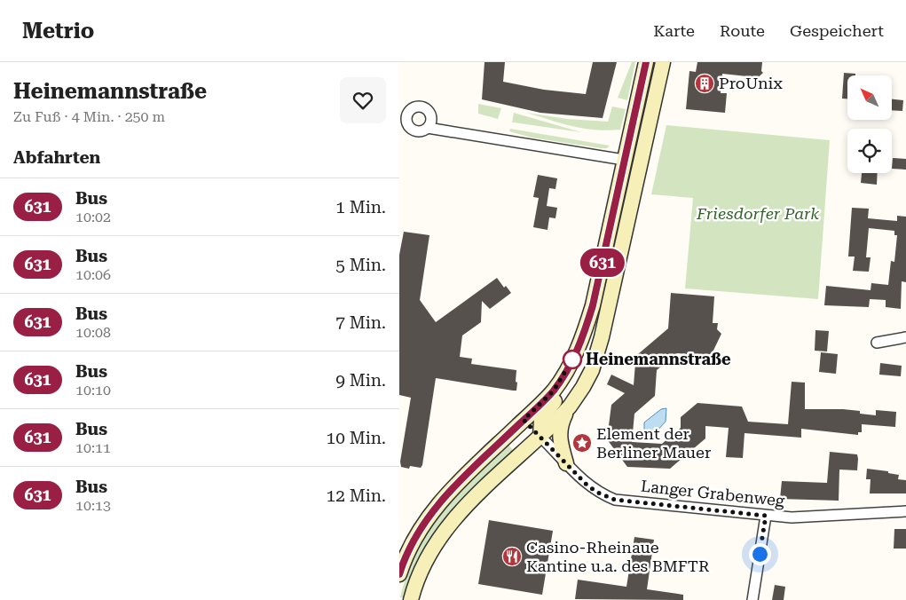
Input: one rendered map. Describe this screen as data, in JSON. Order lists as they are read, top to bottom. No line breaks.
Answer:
{"streets":{"street":["Langer Grabenweg"]},"parks":["Friesdorfer Park"],"places":{"building":["ProUnix"],"other":["Heinemannstraße"],"place":["Element der Berliner Mauer"],"restaurant":["Casino-Rheinaue Kantine u.a. des BMFTR"]},"lines":["bus line 631"],"north":"top left","page":{"header":"Metrio","nav":["Karte","Route","Gespeichert"],"heading":[["Heinemannstraße","Zu Fuß · 4 Min. · 250 m"],"Abfahrten"],"on_map":"631","list":[{"mark":"631","name":"Bus","note":"10:02","value":"1 Min."},{"mark":"631","name":"Bus","note":"10:06","value":"5 Min."},{"mark":"631","name":"Bus","note":"10:08","value":"7 Min."},{"mark":"631","name":"Bus","note":"10:10","value":"9 Min."},{"mark":"631","name":"Bus","note":"10:11","value":"10 Min."},{"mark":"631","name":"Bus","note":"10:13","value":"12 Min."}]}}
